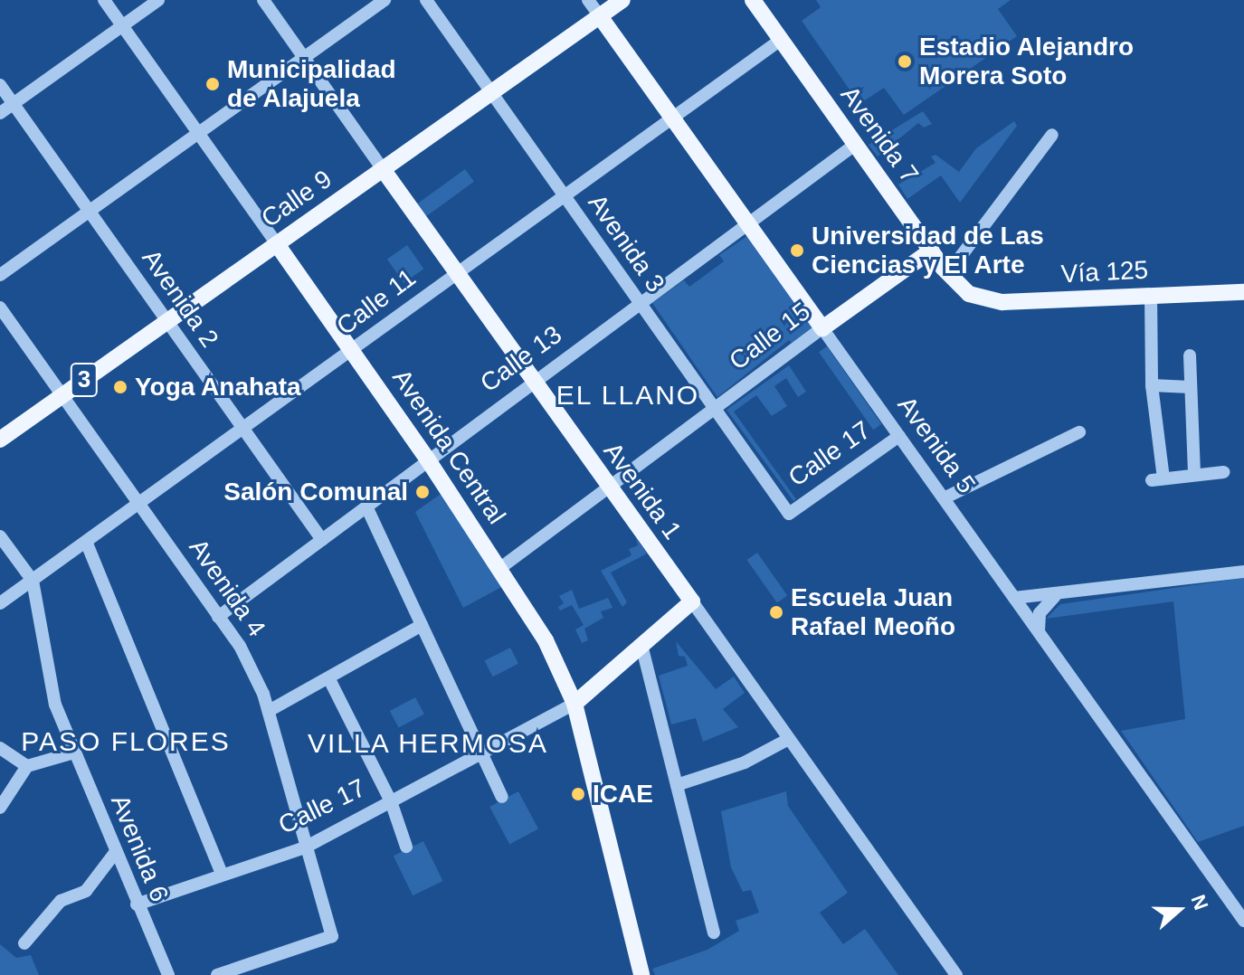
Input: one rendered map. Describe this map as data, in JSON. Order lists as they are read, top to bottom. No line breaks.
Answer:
{"streets":{"main road":["Avenida 7","Calle 9","Vía 125","Calle 15","3","Avenida 5","Avenida Central","Calle 17","Avenida 1"],"street":["Avenida 3","Avenida 2","Calle 11","Calle 13","Avenida 4","Avenida 6"]},"crossings":[["Avenida 7","Vía 125"],["Avenida 7","Calle 11"],["Avenida 7","Calle 15"],["Avenida 7","Calle 13"],["Calle 9","Avenida 3"],["Calle 9","Avenida 2"],["Calle 9","Avenida 5"],["Calle 9","Avenida Central"],["Calle 9","Avenida 1"],["Calle 9","Avenida 4"],["Avenida 3","Calle 11"],["Avenida 3","Calle 15"],["Avenida 3","Calle 13"],["Avenida 3","Calle 17"],["Avenida 2","Calle 11"],["Avenida 2","Calle 13"],["Calle 11","Avenida 5"],["Calle 11","Avenida Central"],["Calle 11","Avenida 1"],["Calle 11","Avenida 4"],["Calle 11","Avenida 6"],["Calle 15","Avenida 5"],["Calle 15","Avenida Central"],["Calle 15","Avenida 1"],["Calle 13","Avenida 5"],["Calle 13","Avenida Central"],["Calle 13","Avenida 1"],["Calle 13","Avenida 4"],["Avenida 5","Calle 17"],["Avenida Central","Calle 17"],["Calle 17","Avenida 1"],["Calle 17","Avenida 4"],["Calle 17","Avenida 6"]],"districts":["EL LLANO","PASO FLORES","VILLA HERMOSA"],"places":["Estadio Alejandro Morera Soto","Municipalidad de Alajuela","Universidad de Las Ciencias y El Arte","Yoga Anahata","Salón Comunal","Escuela Juan Rafael Meoño","ICAE"],"north":"right"}
